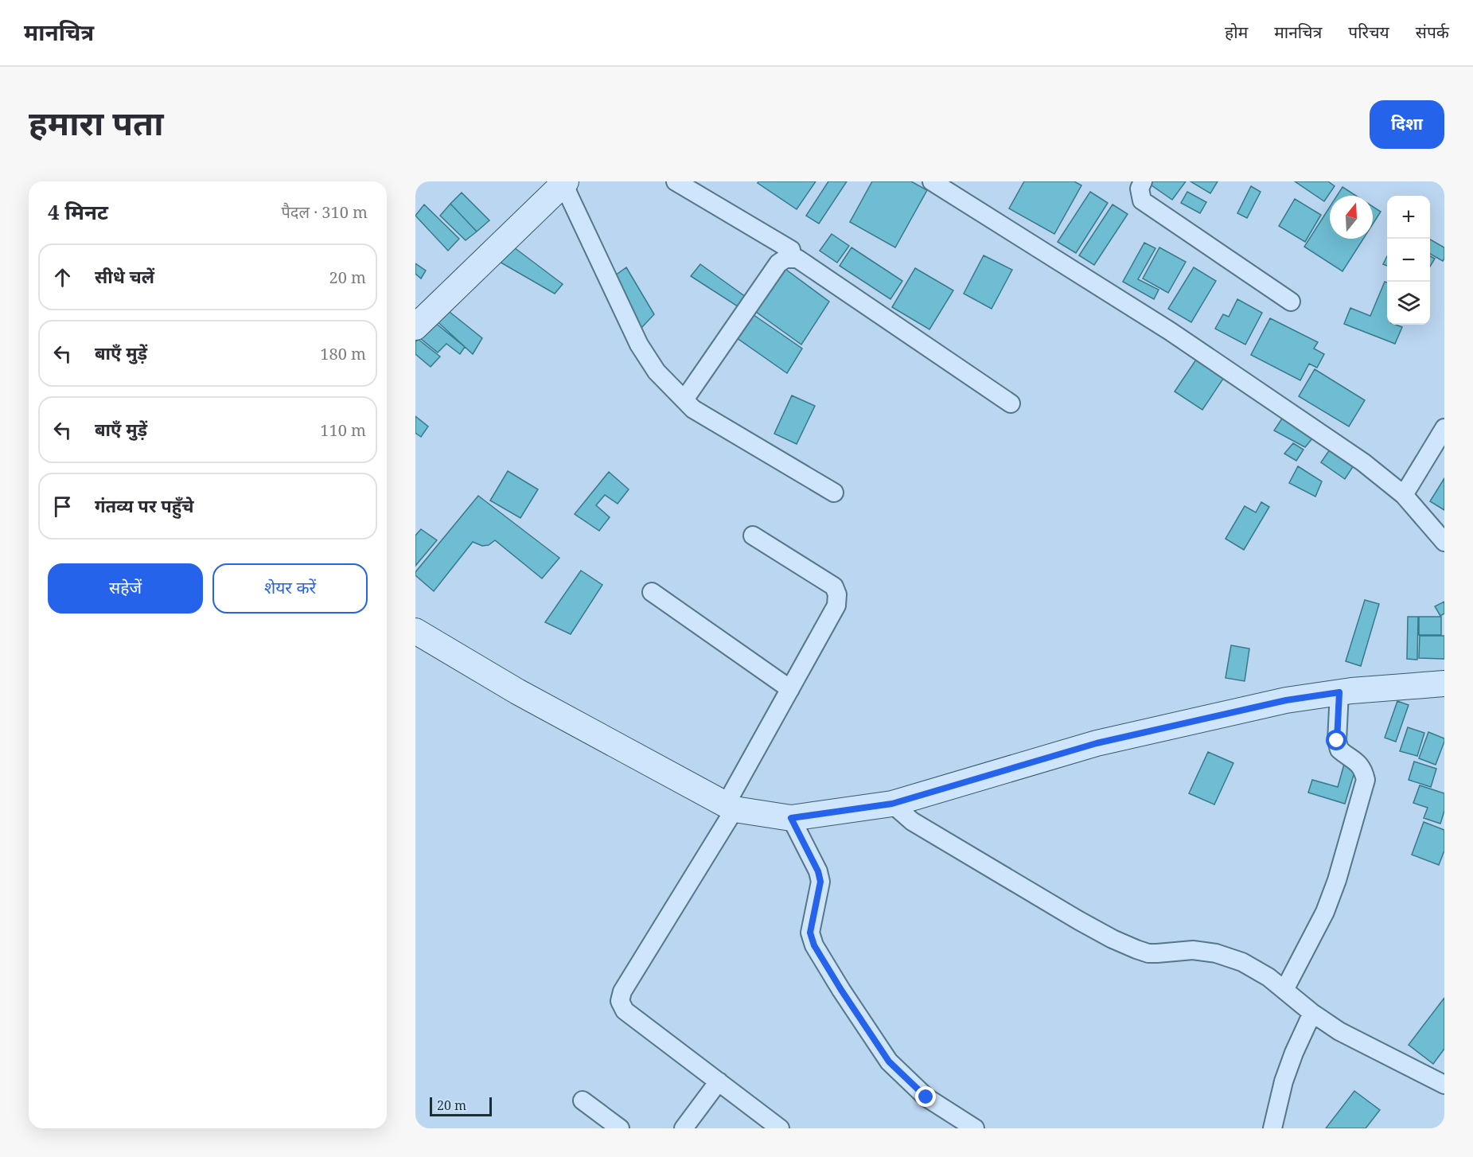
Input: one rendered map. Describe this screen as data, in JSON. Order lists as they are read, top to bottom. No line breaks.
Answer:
{"scale_bar":"20 m","north":"top","page":{"header":"मानचित्र","nav":["होम","मानचित्र","परिचय","संपर्क"],"title":"हमारा पता","buttons":["दिशा",["सहेजें","शेयर करें"]],"heading":["4 मिनट","पैदल · 310 m"],"map_buttons":["+","−"],"list":[["सीधे चलें","20 m"],["बाएँ मुड़ें","180 m"],["बाएँ मुड़ें","110 m"],"गंतव्य पर पहुँचे"],"scale":"20 m"}}
